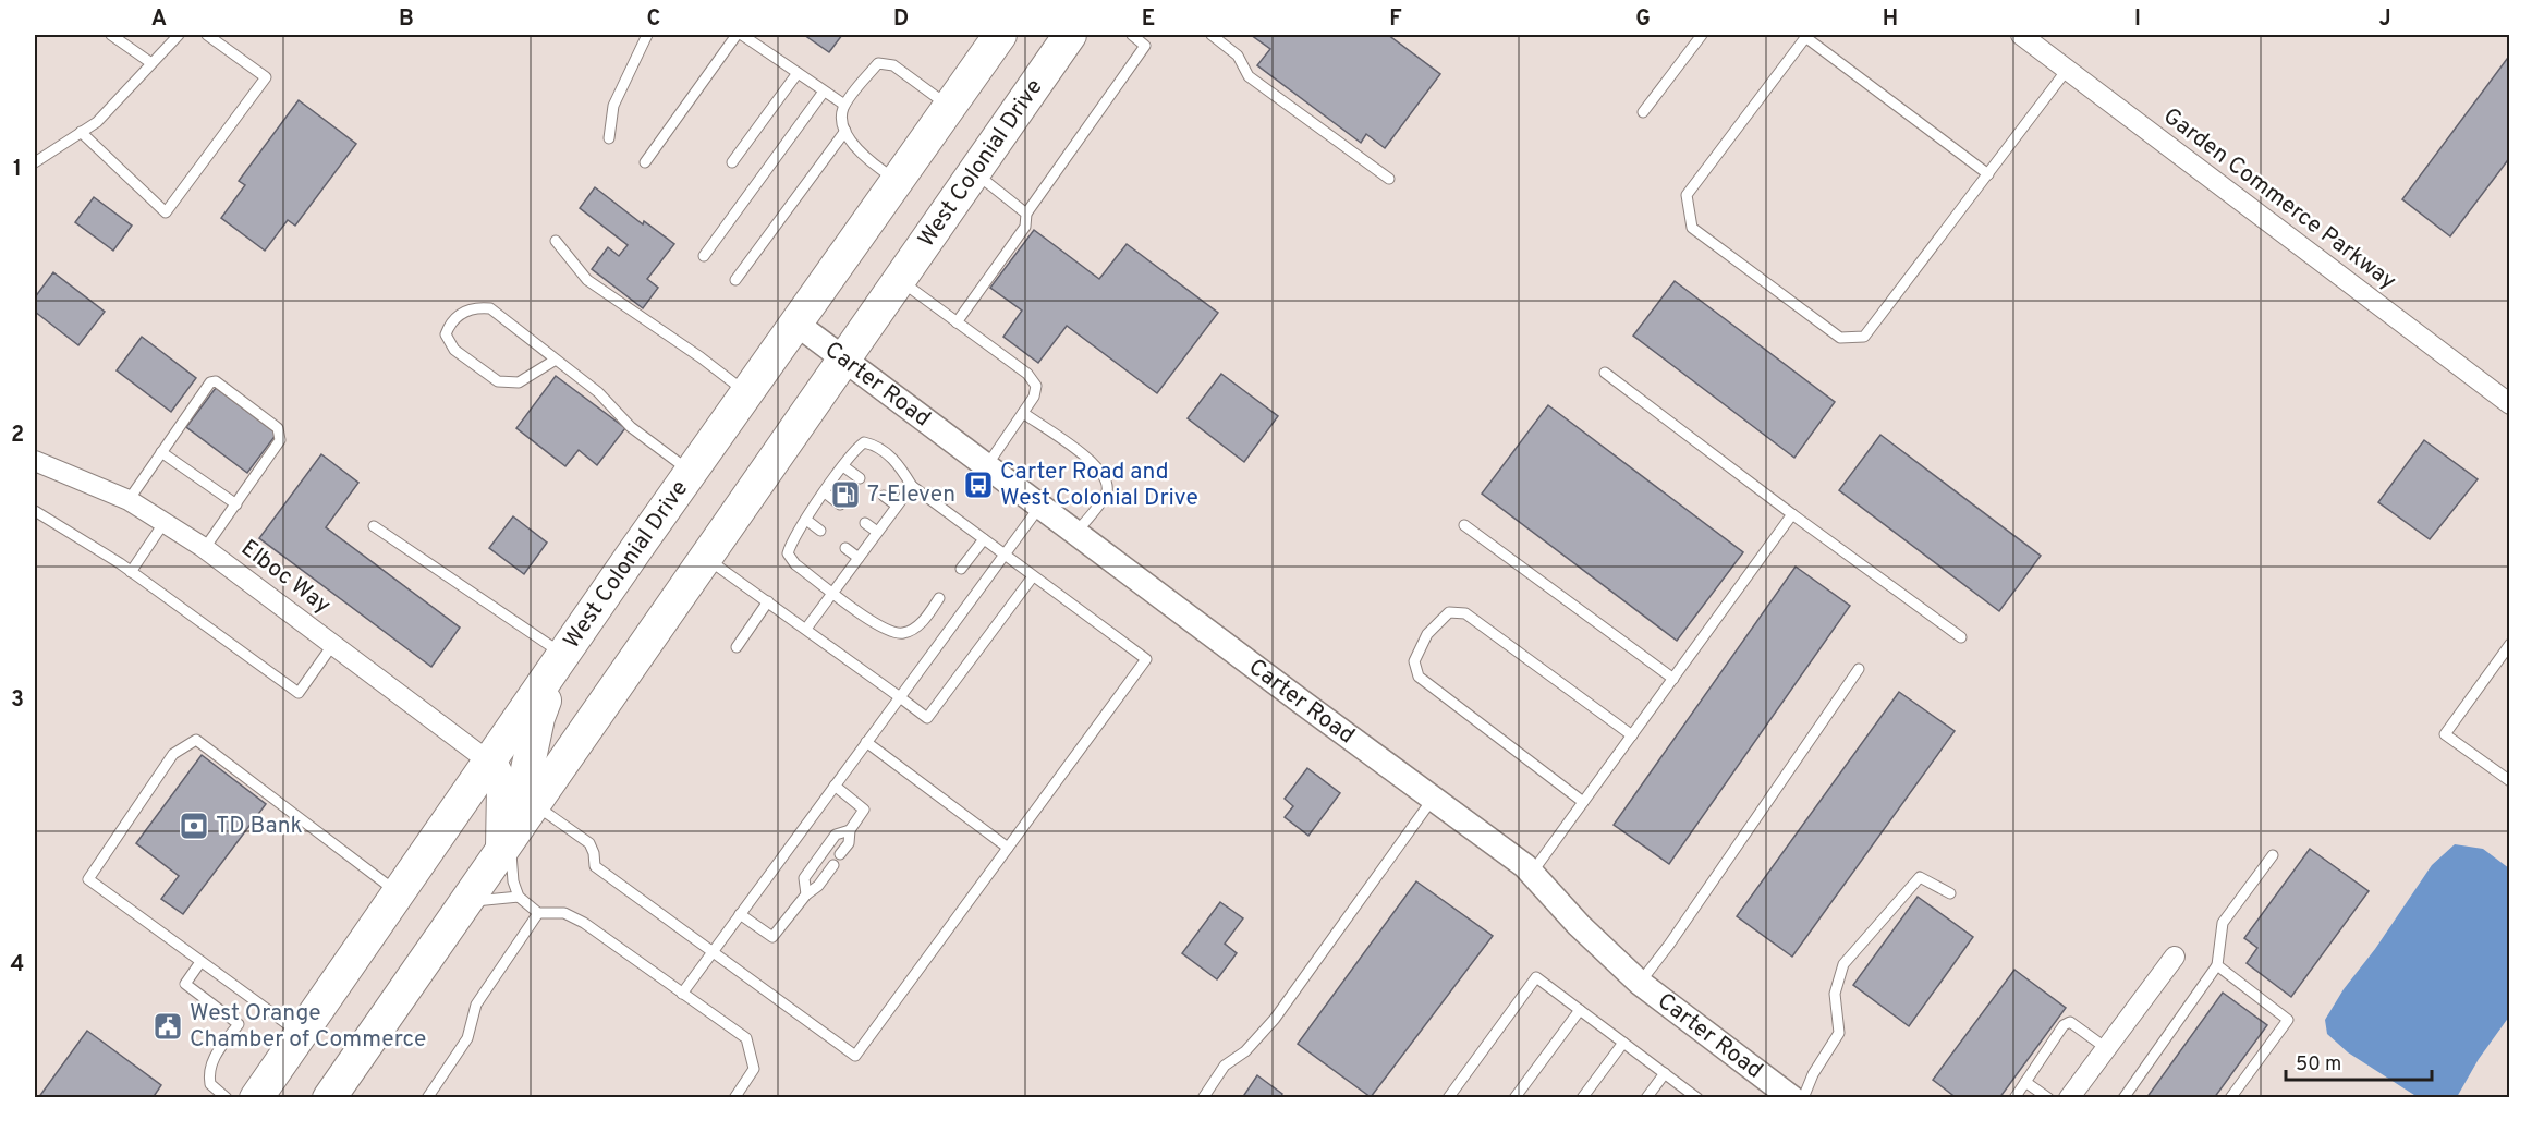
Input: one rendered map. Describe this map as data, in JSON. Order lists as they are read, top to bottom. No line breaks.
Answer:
{"streets":{"highway":["West Colonial Drive"],"street":["Garden Commerce Parkway","Carter Road","Elboc Way"]},"crossings":[["West Colonial Drive","Carter Road"],["West Colonial Drive","Elboc Way"]],"places":{"bus stop":["Carter Road and West Colonial Drive"],"fuel station":["7-Eleven"],"bank":["TD Bank"],"public building":["West Orange Chamber of Commerce"]},"scale_bar":"50 m","grid":{"columns":["A","B","C","D","E","F","G","H","I","J"],"rows":["1","2","3","4"]}}
